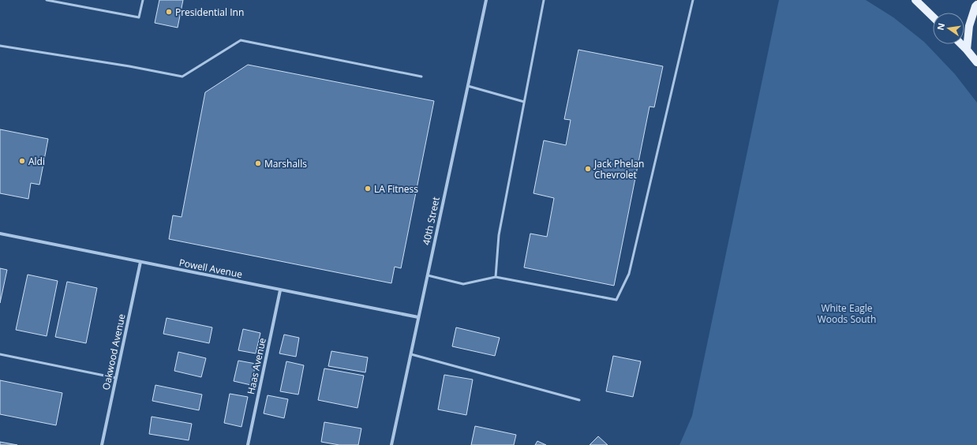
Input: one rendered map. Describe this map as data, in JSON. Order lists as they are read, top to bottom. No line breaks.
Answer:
{"streets":{"street":["40th Street","Powell Avenue","Oakwood Avenue","Haas Avenue"]},"crossings":[["40th Street","Powell Avenue"],["Powell Avenue","Oakwood Avenue"],["Powell Avenue","Haas Avenue"]],"parks":["White Eagle Woods South"],"places":["Presidential Inn","Aldi","Marshalls","Jack Phelan Chevrolet","LA Fitness"],"north":"left"}
